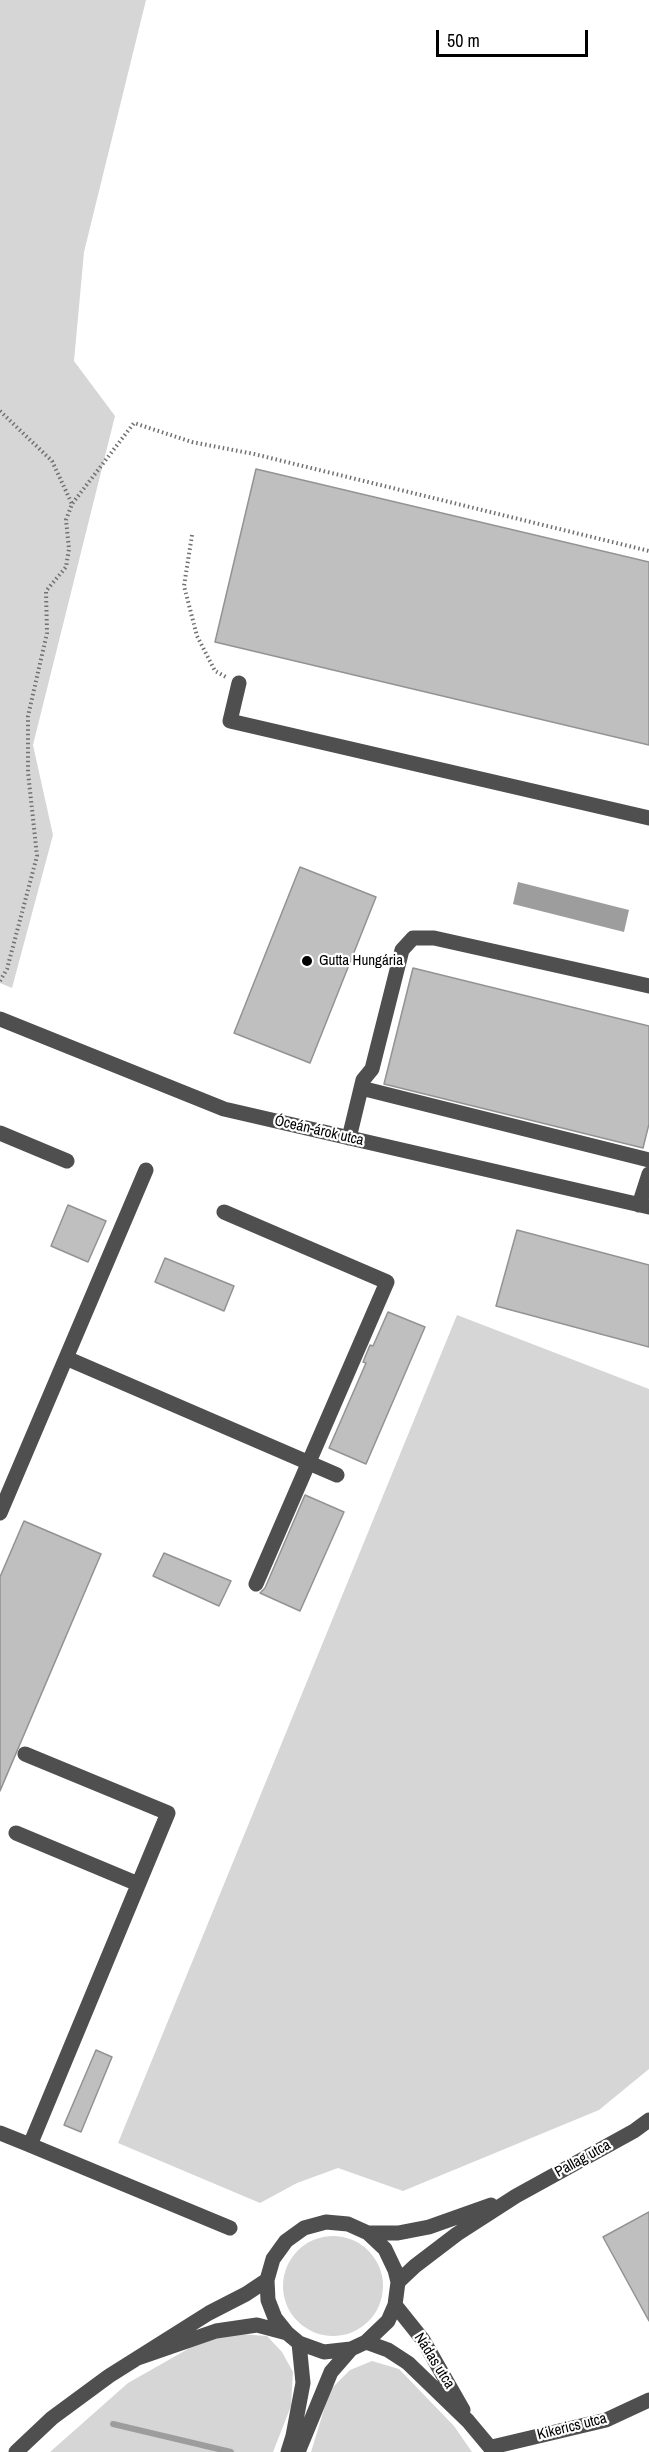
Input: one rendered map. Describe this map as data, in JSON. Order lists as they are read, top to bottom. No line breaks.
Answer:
{"streets":{"street":["Óceán-árok utca","Pallag utca","Nádas utca","Kikerics utca"]},"crossings":[["Nádas utca","Kikerics utca"]],"places":["Gutta Hungária"],"scale_bar":"50 m"}
